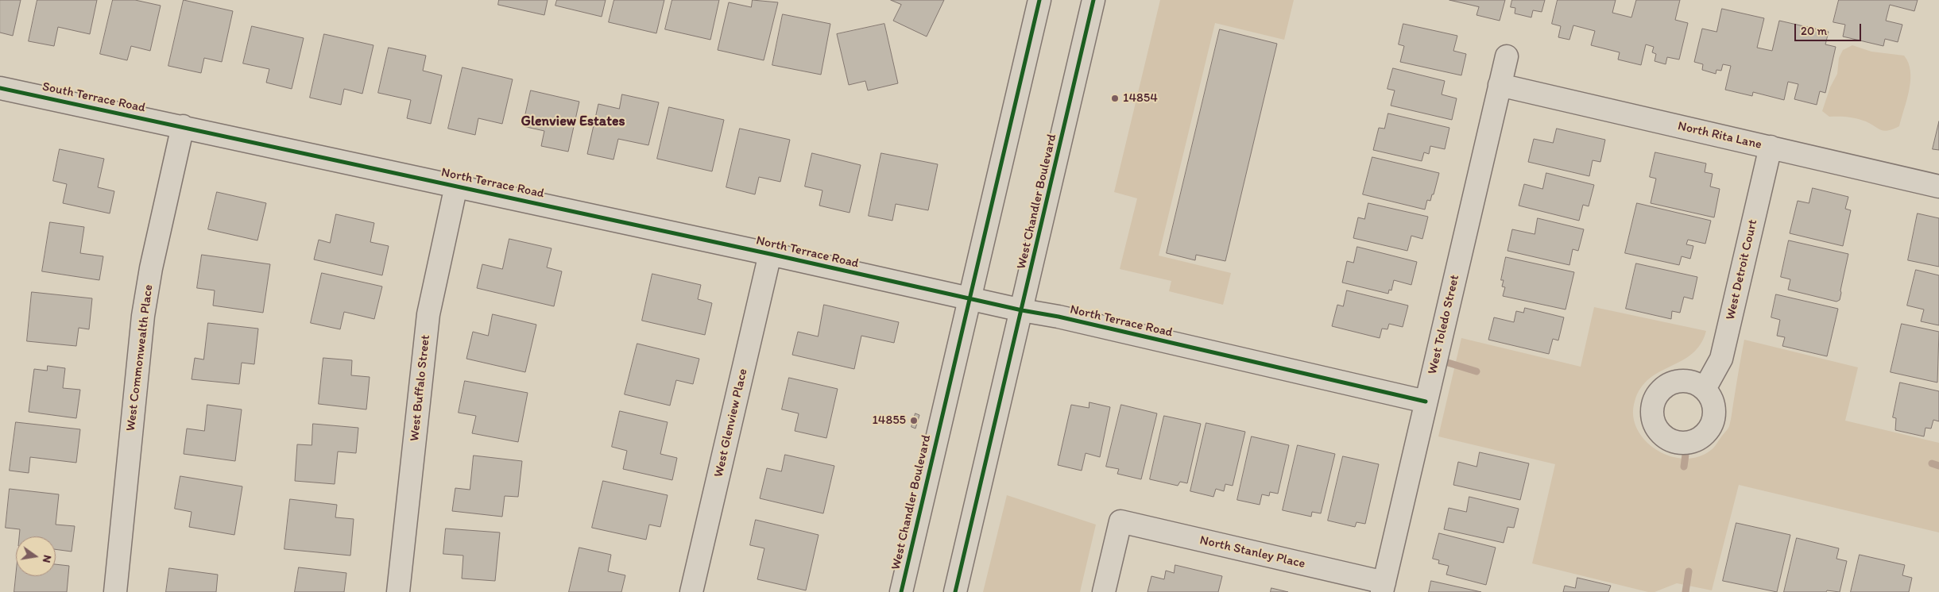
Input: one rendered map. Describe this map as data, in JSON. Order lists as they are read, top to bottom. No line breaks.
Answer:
{"streets":{"street":["South Terrace Road","North Rita Lane","North Terrace Road","West Chandler Boulevard","West Detroit Court","West Toledo Street","West Commonwealth Place","West Buffalo Street","West Glenview Place","North Stanley Place"]},"crossings":[["South Terrace Road","North Terrace Road"],["South Terrace Road","West Commonwealth Place"],["North Rita Lane","West Detroit Court"],["North Rita Lane","West Toledo Street"],["North Terrace Road","West Chandler Boulevard"],["North Terrace Road","West Toledo Street"],["North Terrace Road","West Commonwealth Place"],["North Terrace Road","West Buffalo Street"],["North Terrace Road","West Glenview Place"],["West Toledo Street","North Stanley Place"]],"districts":["Glenview Estates"],"places":["14854","14855"],"scale_bar":"20 m","north":"right"}
